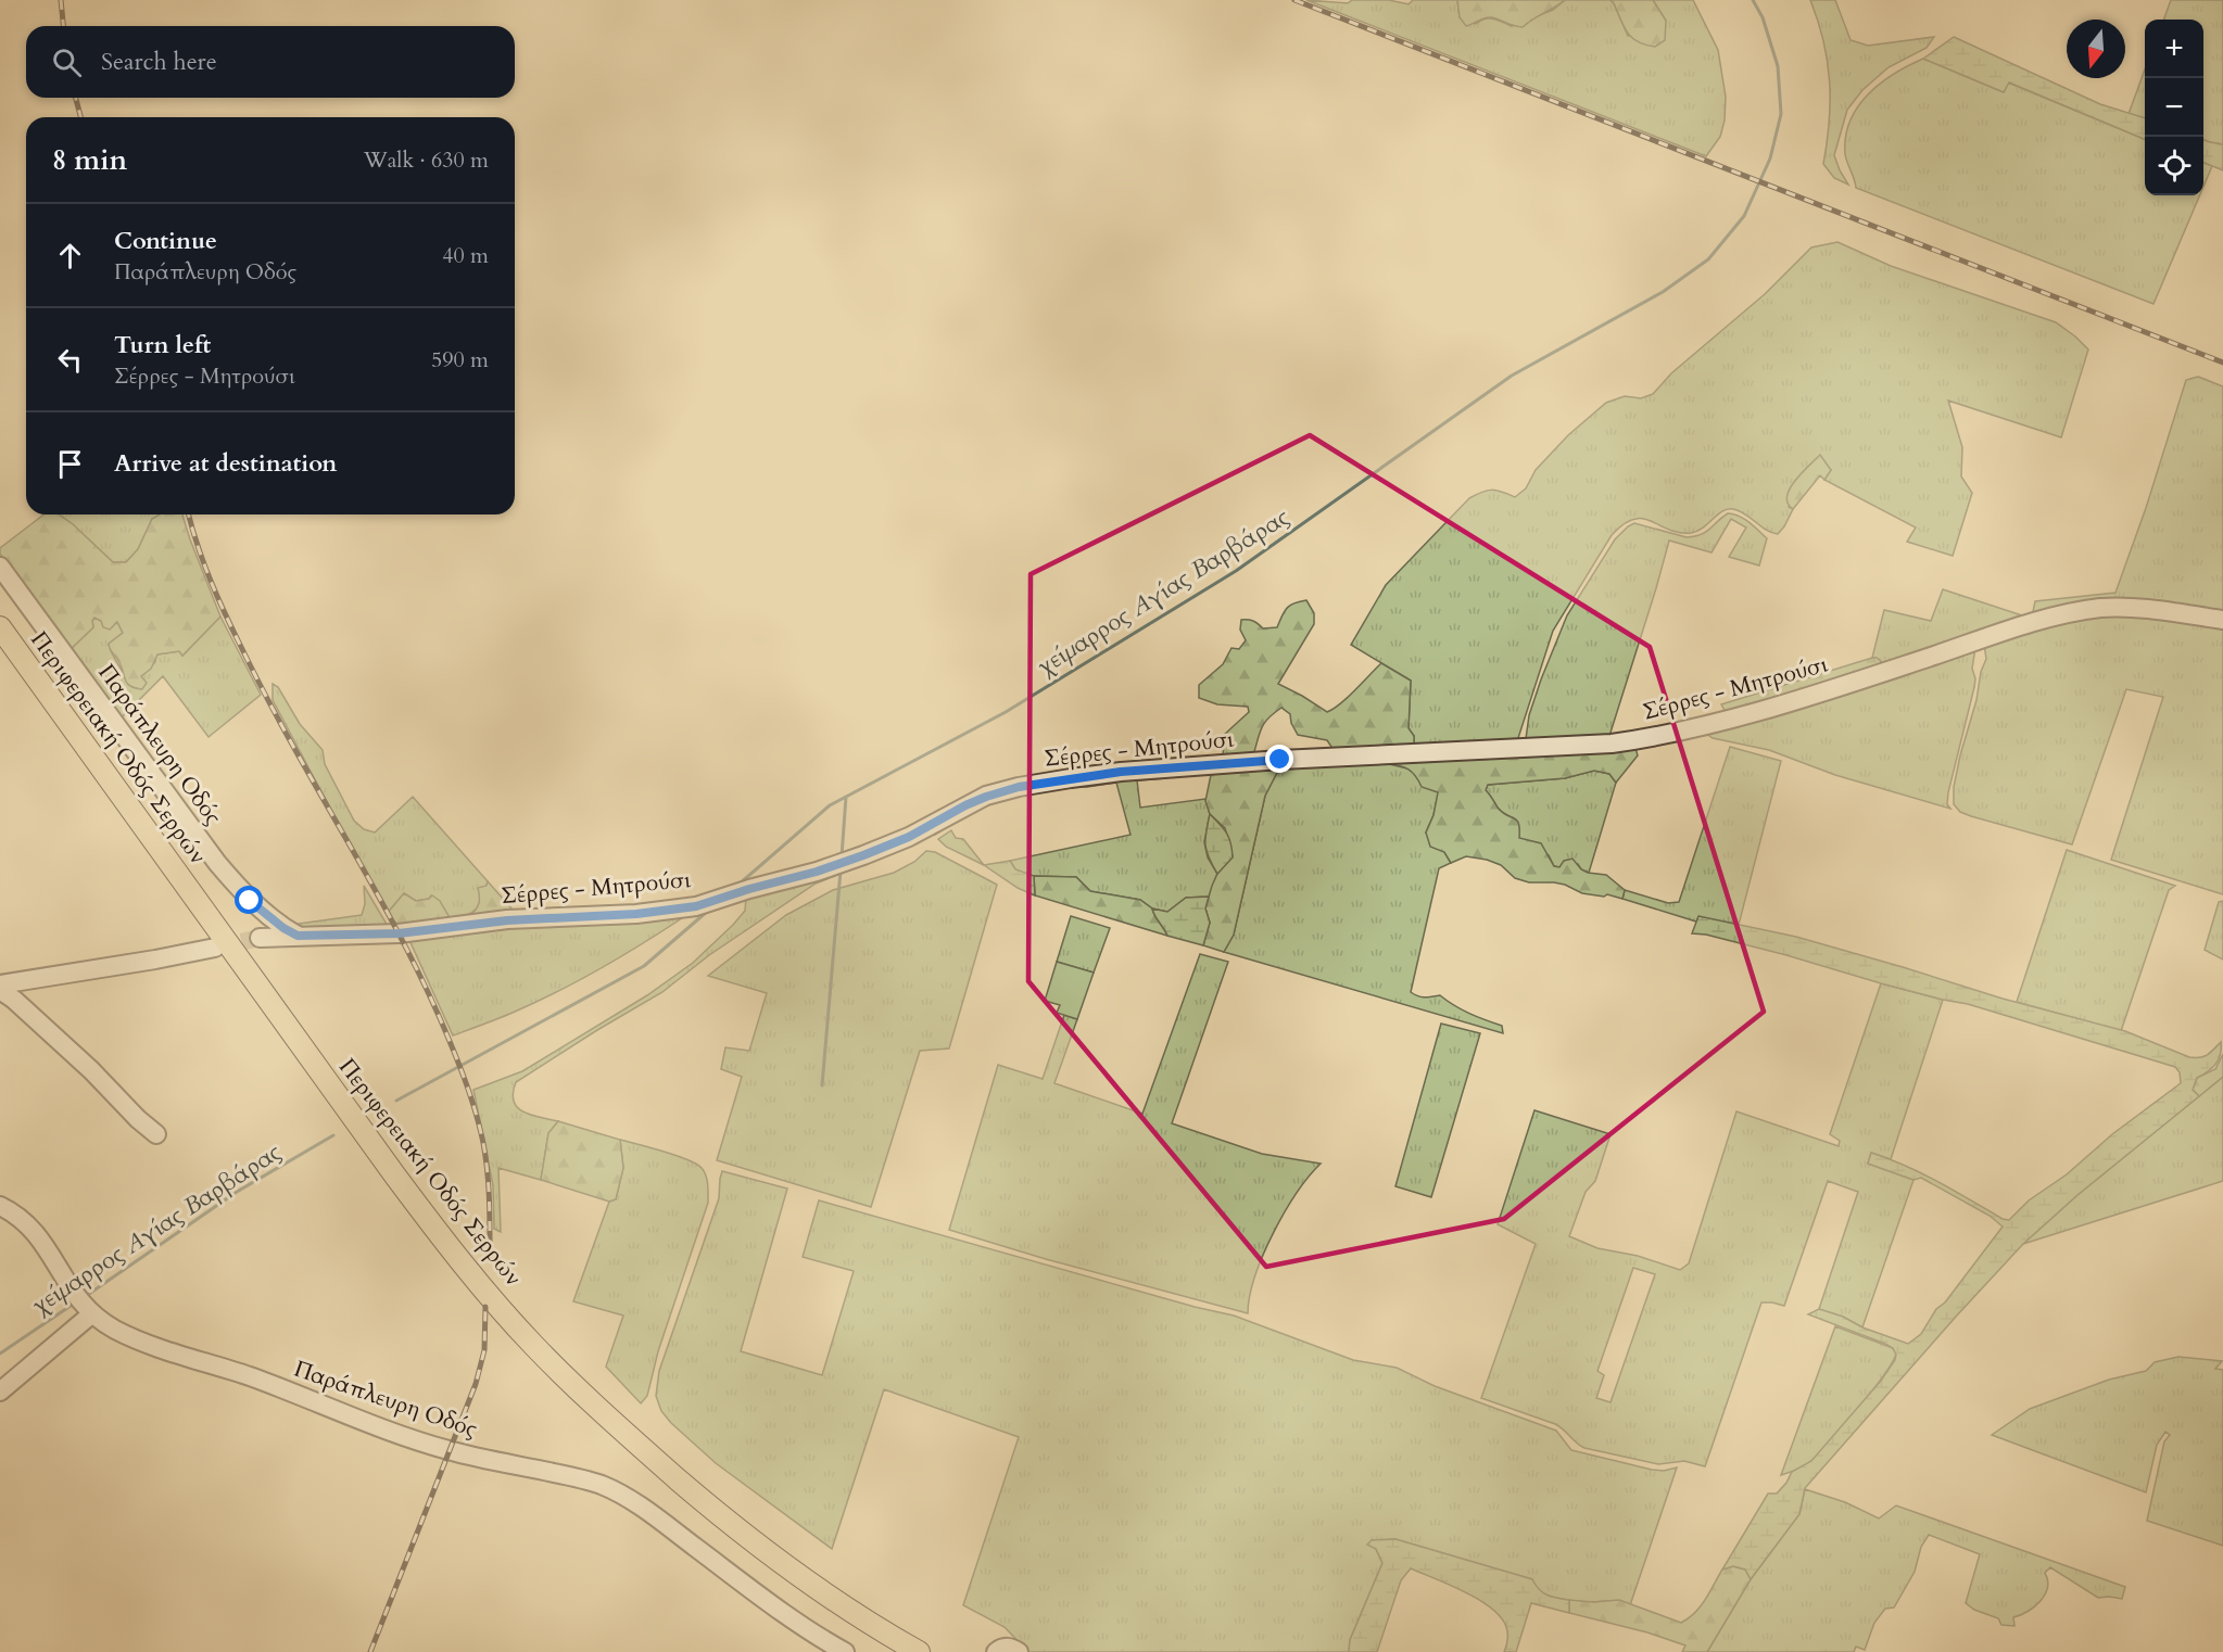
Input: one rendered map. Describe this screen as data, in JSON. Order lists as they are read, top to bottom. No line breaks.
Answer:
{"streets":{"main road":["Περιφερειακή Οδός Σερρών"],"street":["Σέρρες - Μητρούσι","Παράπλευρη Οδός"]},"crossings":[["Σέρρες - Μητρούσι","Παράπλευρη Οδός"]],"water":["χείμαρρος Αγίας Βαρβάρας"],"north":"bottom","page":{"map_buttons":["+","−"],"search":"Search here","heading":["8 min","Walk · 630 m"],"list":[["Continue","Παράπλευρη Οδός","40 m"],["Turn left","Σέρρες - Μητρούσι","590 m"],"Arrive at destination"]}}
